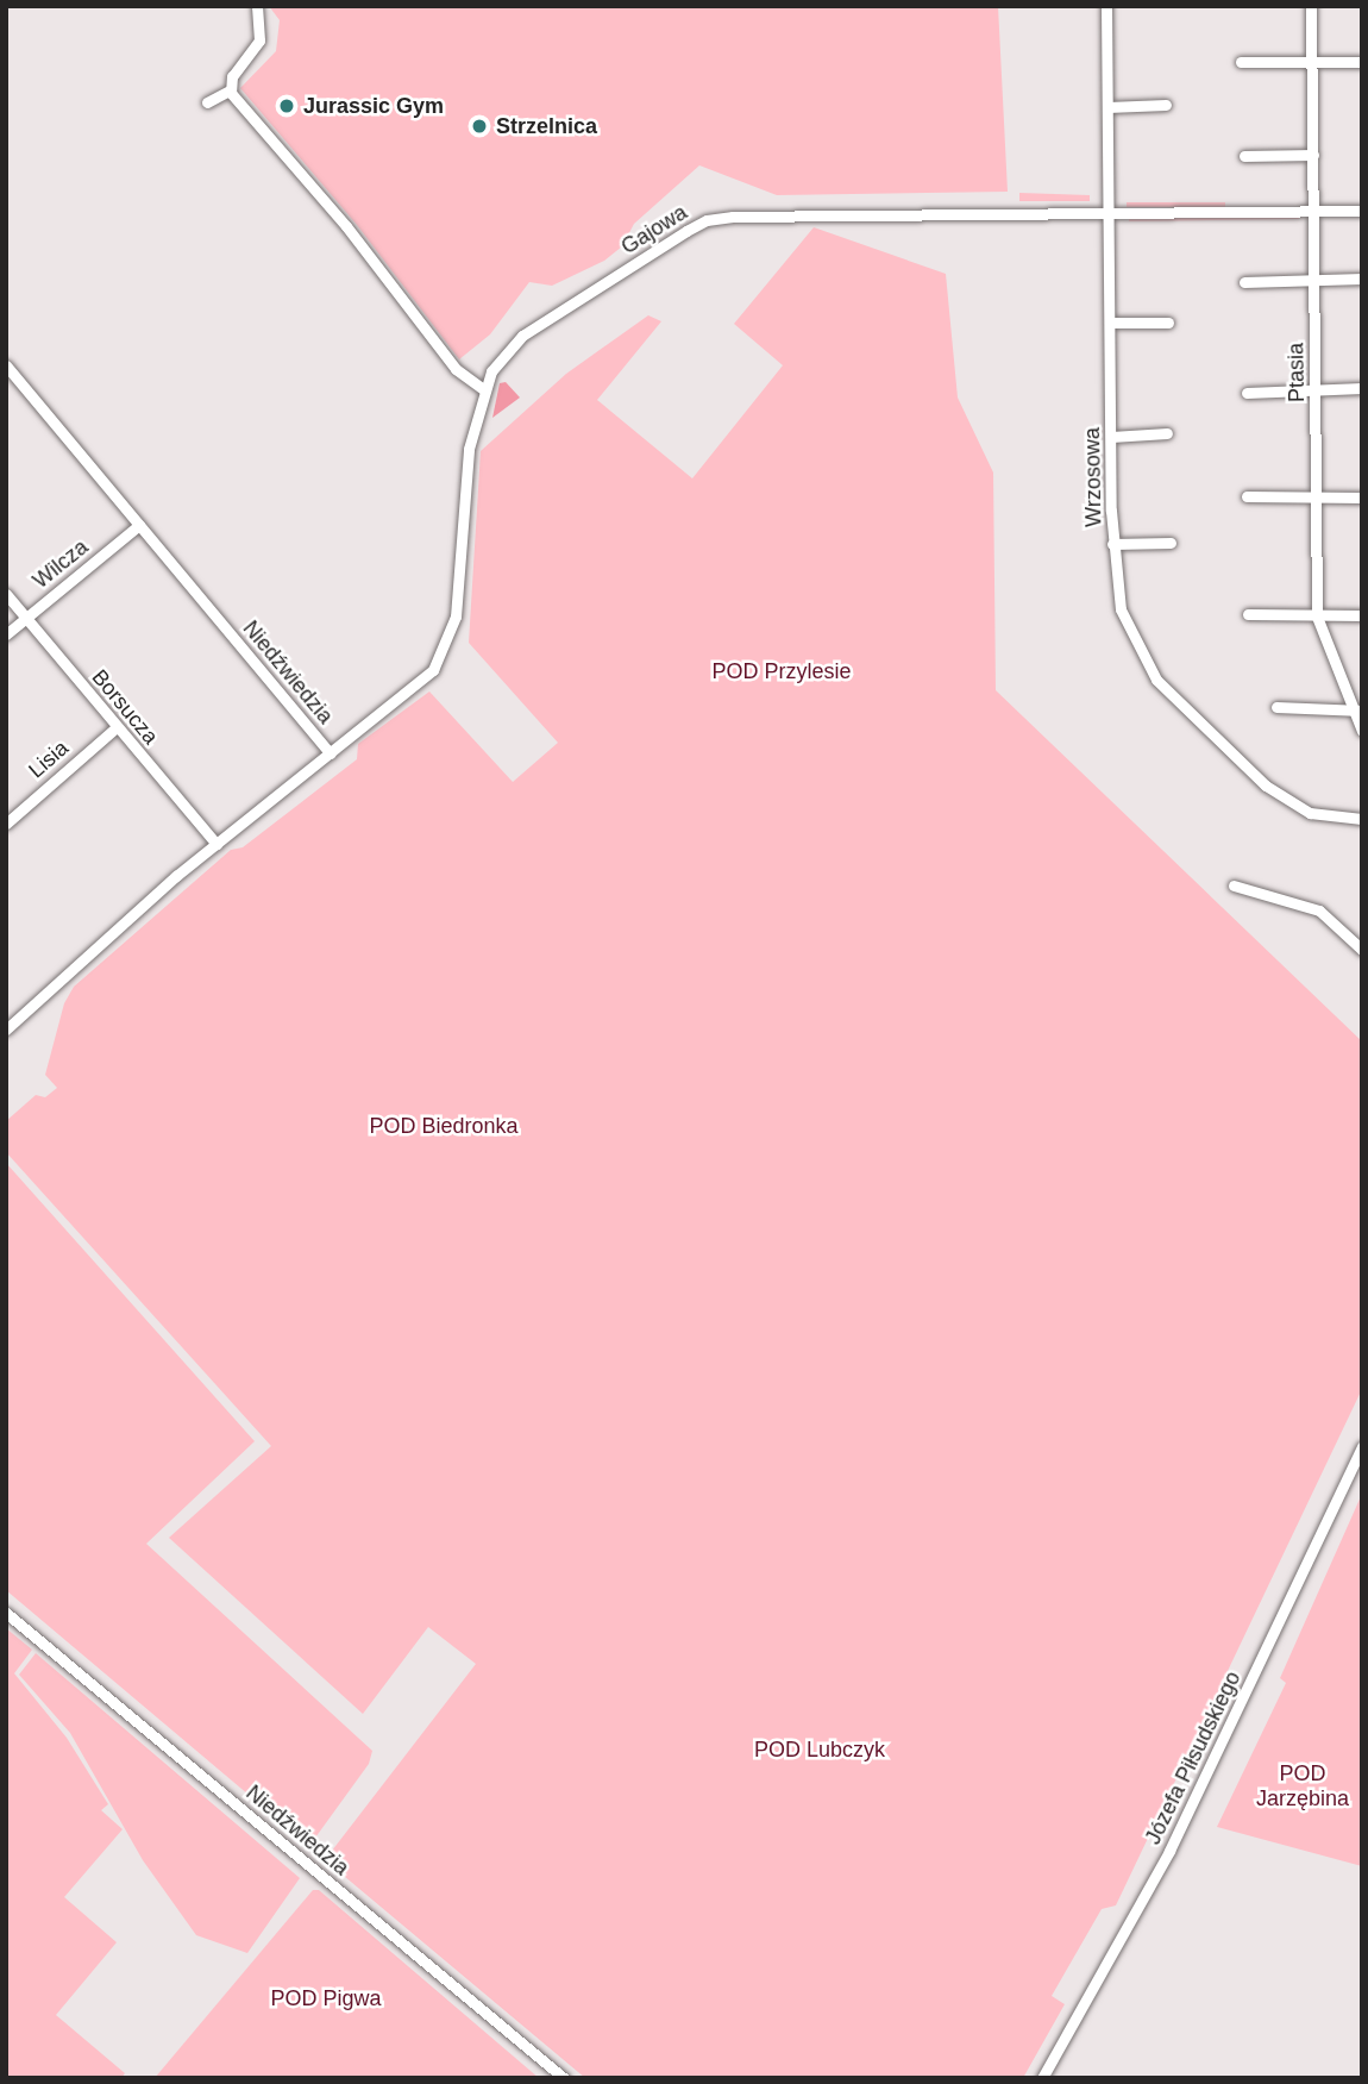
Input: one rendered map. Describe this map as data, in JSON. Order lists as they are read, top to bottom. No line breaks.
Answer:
{"streets":{"street":["Gajowa","Ptasia","Wrzosowa","Wilcza","Niedźwiedzia","Borsucza","Lisia","Józefa Piłsudskiego"]},"crossings":[["Gajowa","Ptasia"],["Gajowa","Wrzosowa"],["Gajowa","Niedźwiedzia"],["Wilcza","Niedźwiedzia"],["Wilcza","Borsucza"],["Niedźwiedzia","Borsucza"],["Borsucza","Lisia"]],"parks":["POD Przylesie","POD Biedronka","POD Lubczyk","POD Jarzębina","POD Pigwa"],"places":["Jurassic Gym","Strzelnica"]}
